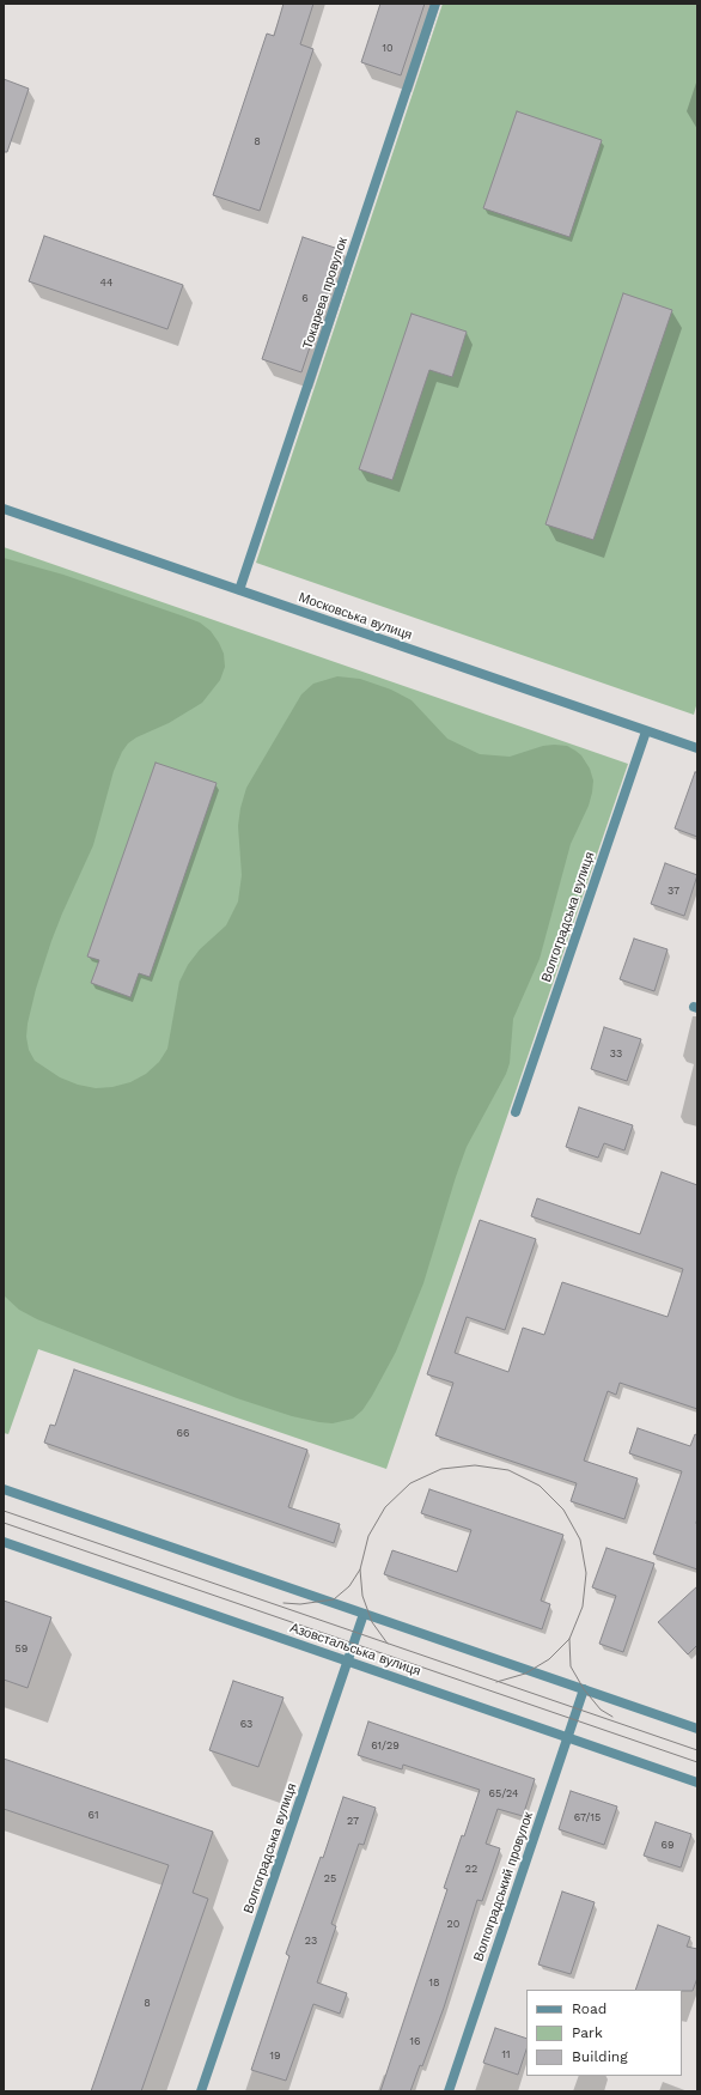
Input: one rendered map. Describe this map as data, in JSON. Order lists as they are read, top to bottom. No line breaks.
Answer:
{"streets":{"street":["Токарева провулок","Московська вулиця","Волгоградська вулиця","Азовстальська вулиця","Волгоградський провулок"]},"crossings":[["Токарева провулок","Московська вулиця"],["Московська вулиця","Волгоградська вулиця"],["Волгоградська вулиця","Азовстальська вулиця"],["Азовстальська вулиця","Волгоградський провулок"]],"house_numbers":["10","8","44","6","37","33","66","59","63","61/29","65/24","61","67/15","27","69","22","25","20","23","18","8","16","11","19"],"legend":["Road","Park","Building"]}
